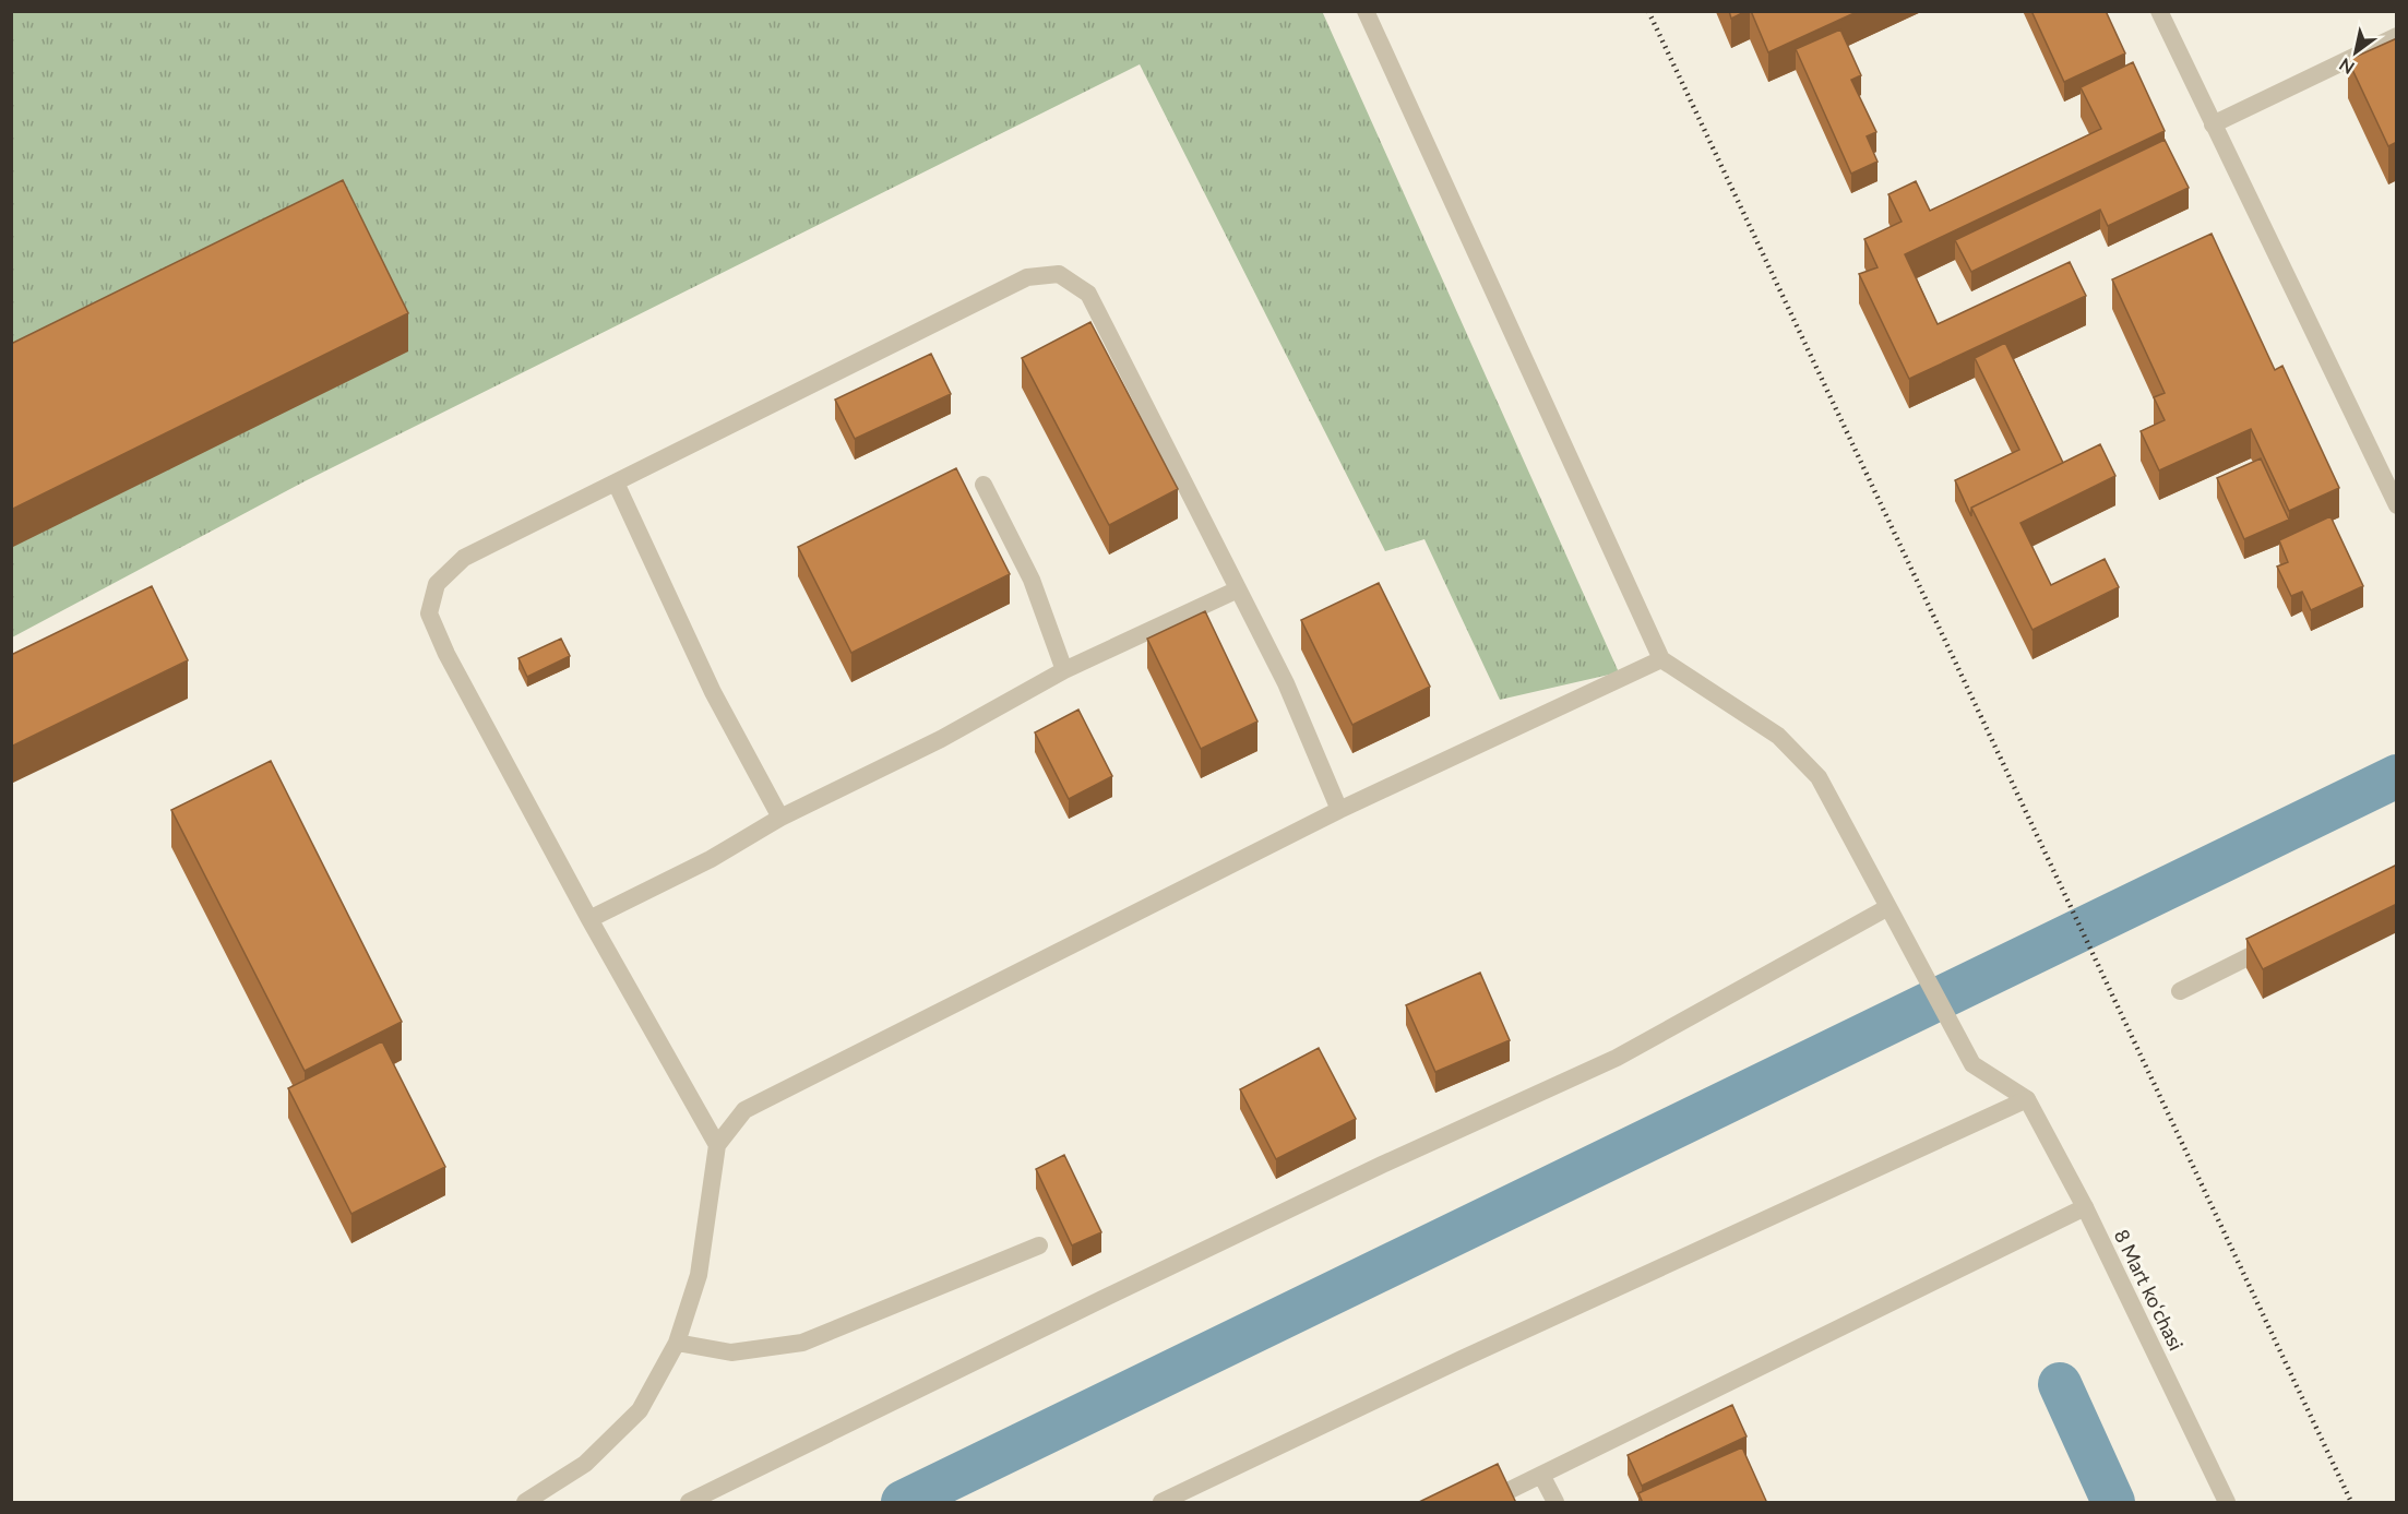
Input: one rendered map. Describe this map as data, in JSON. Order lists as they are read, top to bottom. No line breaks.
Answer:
{"streets":{"street":["8 Mart koʻchasi"]},"north":"bottom left"}
